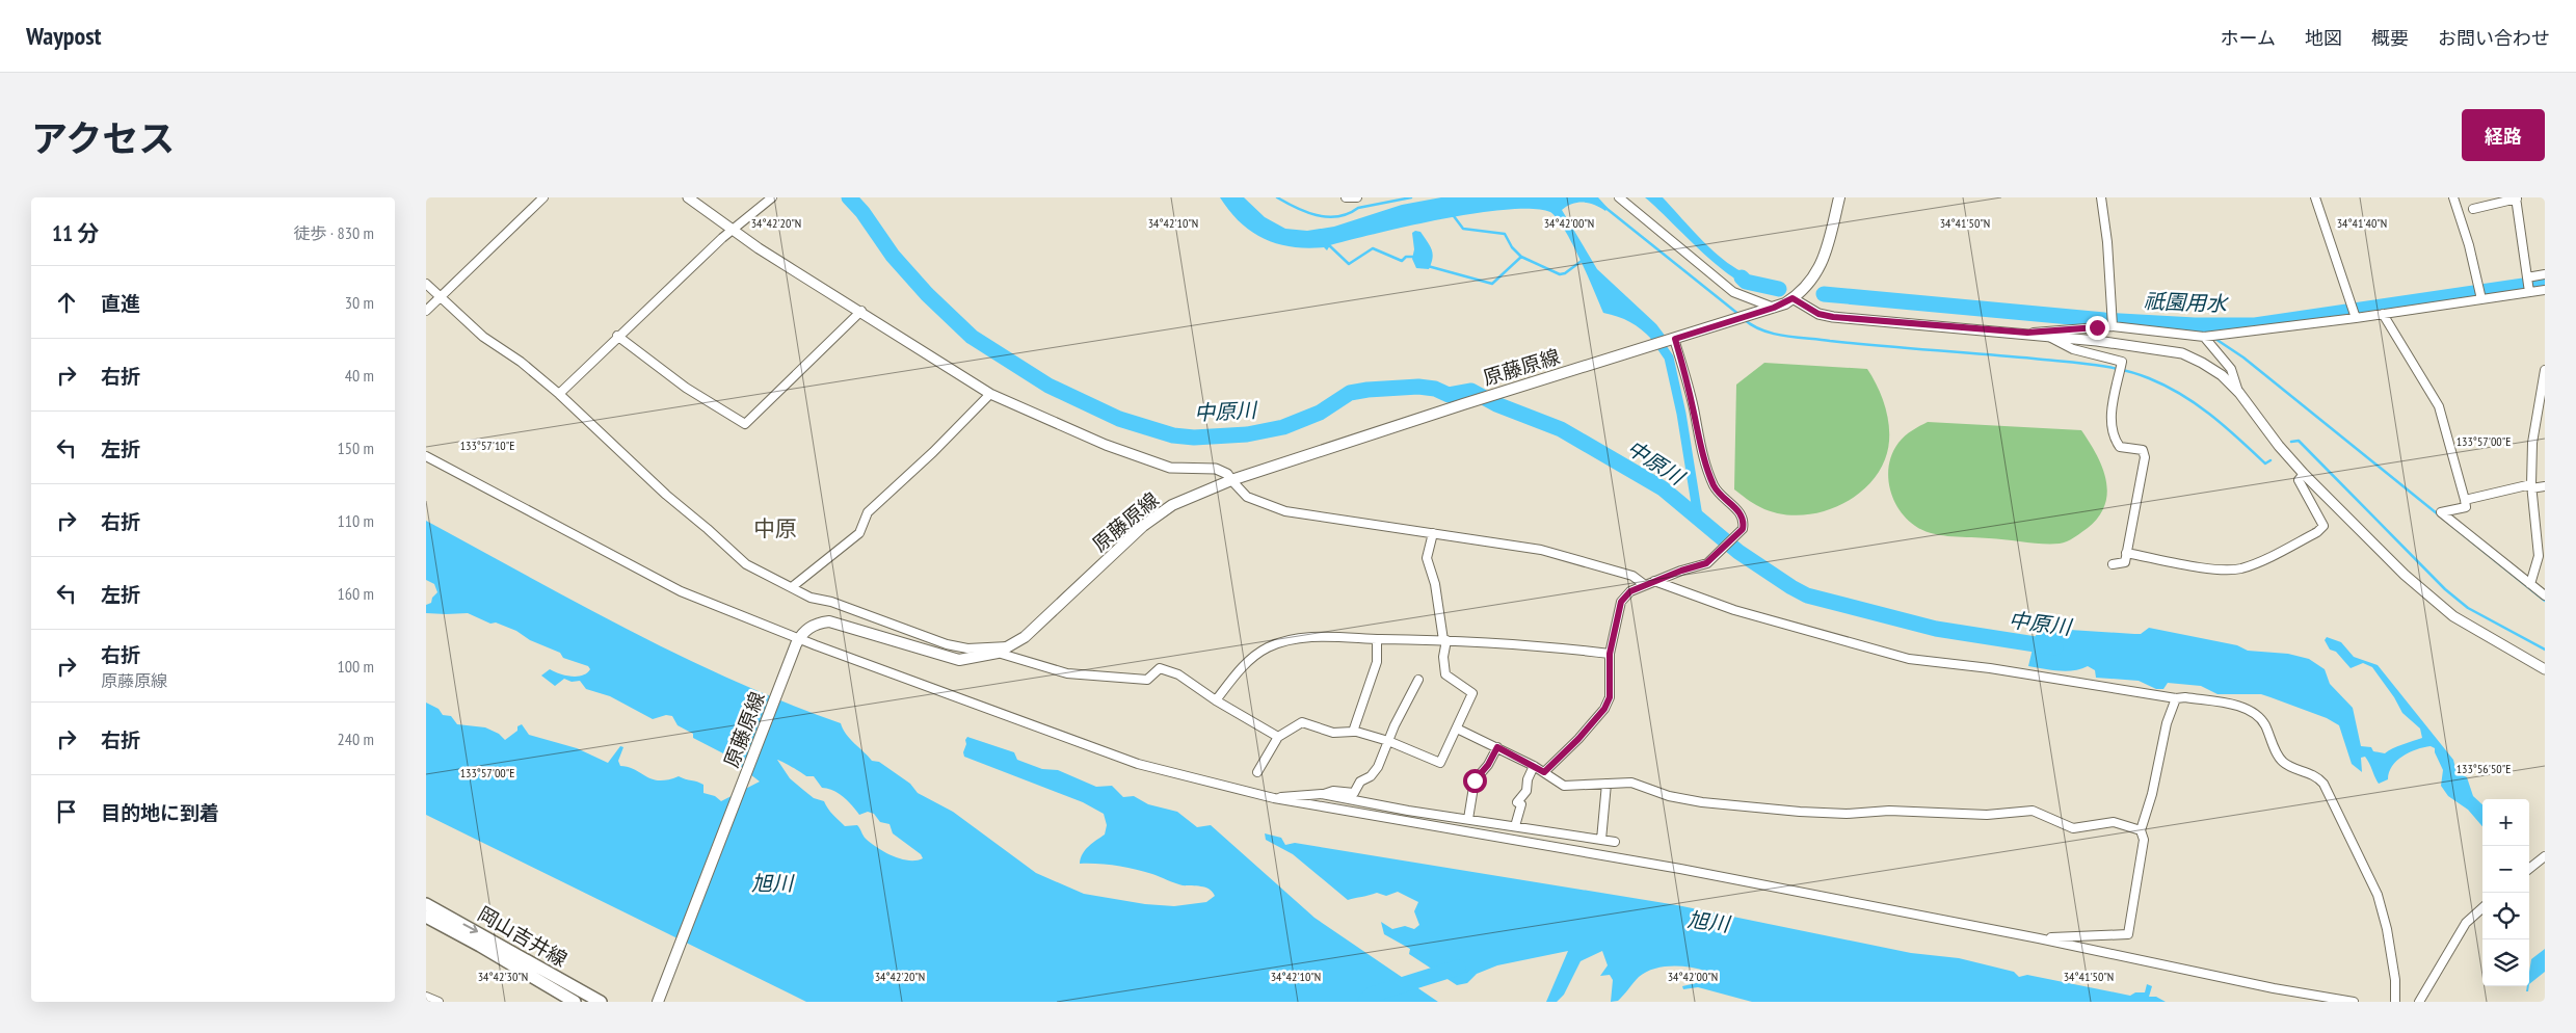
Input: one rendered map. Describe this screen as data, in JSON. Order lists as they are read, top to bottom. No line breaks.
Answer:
{"streets":{"main road":["原藤原線","岡山吉井線"]},"districts":["中原"],"water":["祇園用水","中原川","旭川"],"page":{"header":"Waypost","nav":["ホーム","地図","概要","お問い合わせ"],"title":"アクセス","buttons":"経路","heading":["11 分","徒歩 · 830 m"],"list":[["直進","30 m"],["右折","40 m"],["左折","150 m"],["右折","110 m"],["左折","160 m"],["右折","原藤原線","100 m"],["右折","240 m"],"目的地に到着"],"map_buttons":["+","−"]},"coordinates":["34°42'20\"N","34°42'10\"N","34°42'00\"N","34°41'50\"N","34°41'40\"N","133°57'00\"E","133°57'10\"E","133°56'50\"E","34°42'30\"N"]}
